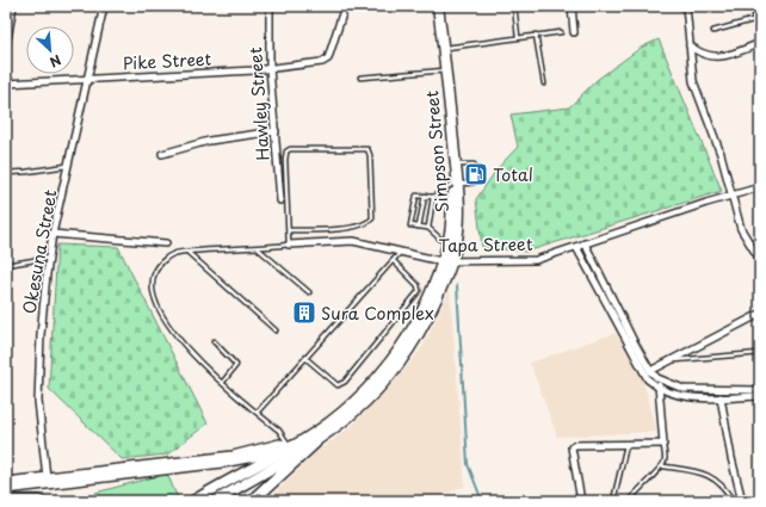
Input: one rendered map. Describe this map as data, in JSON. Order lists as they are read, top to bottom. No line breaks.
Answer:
{"streets":{"main road":["Simpson Street"],"street":["Pike Street","Hawley Street","Tapa Street","Okesuna Street"]},"crossings":[["Pike Street","Hawley Street"],["Pike Street","Okesuna Street"],["Simpson Street","Tapa Street"]],"places":{"fuel station":["Total"],"building":["Sura Complex"]},"north":"bottom right"}
